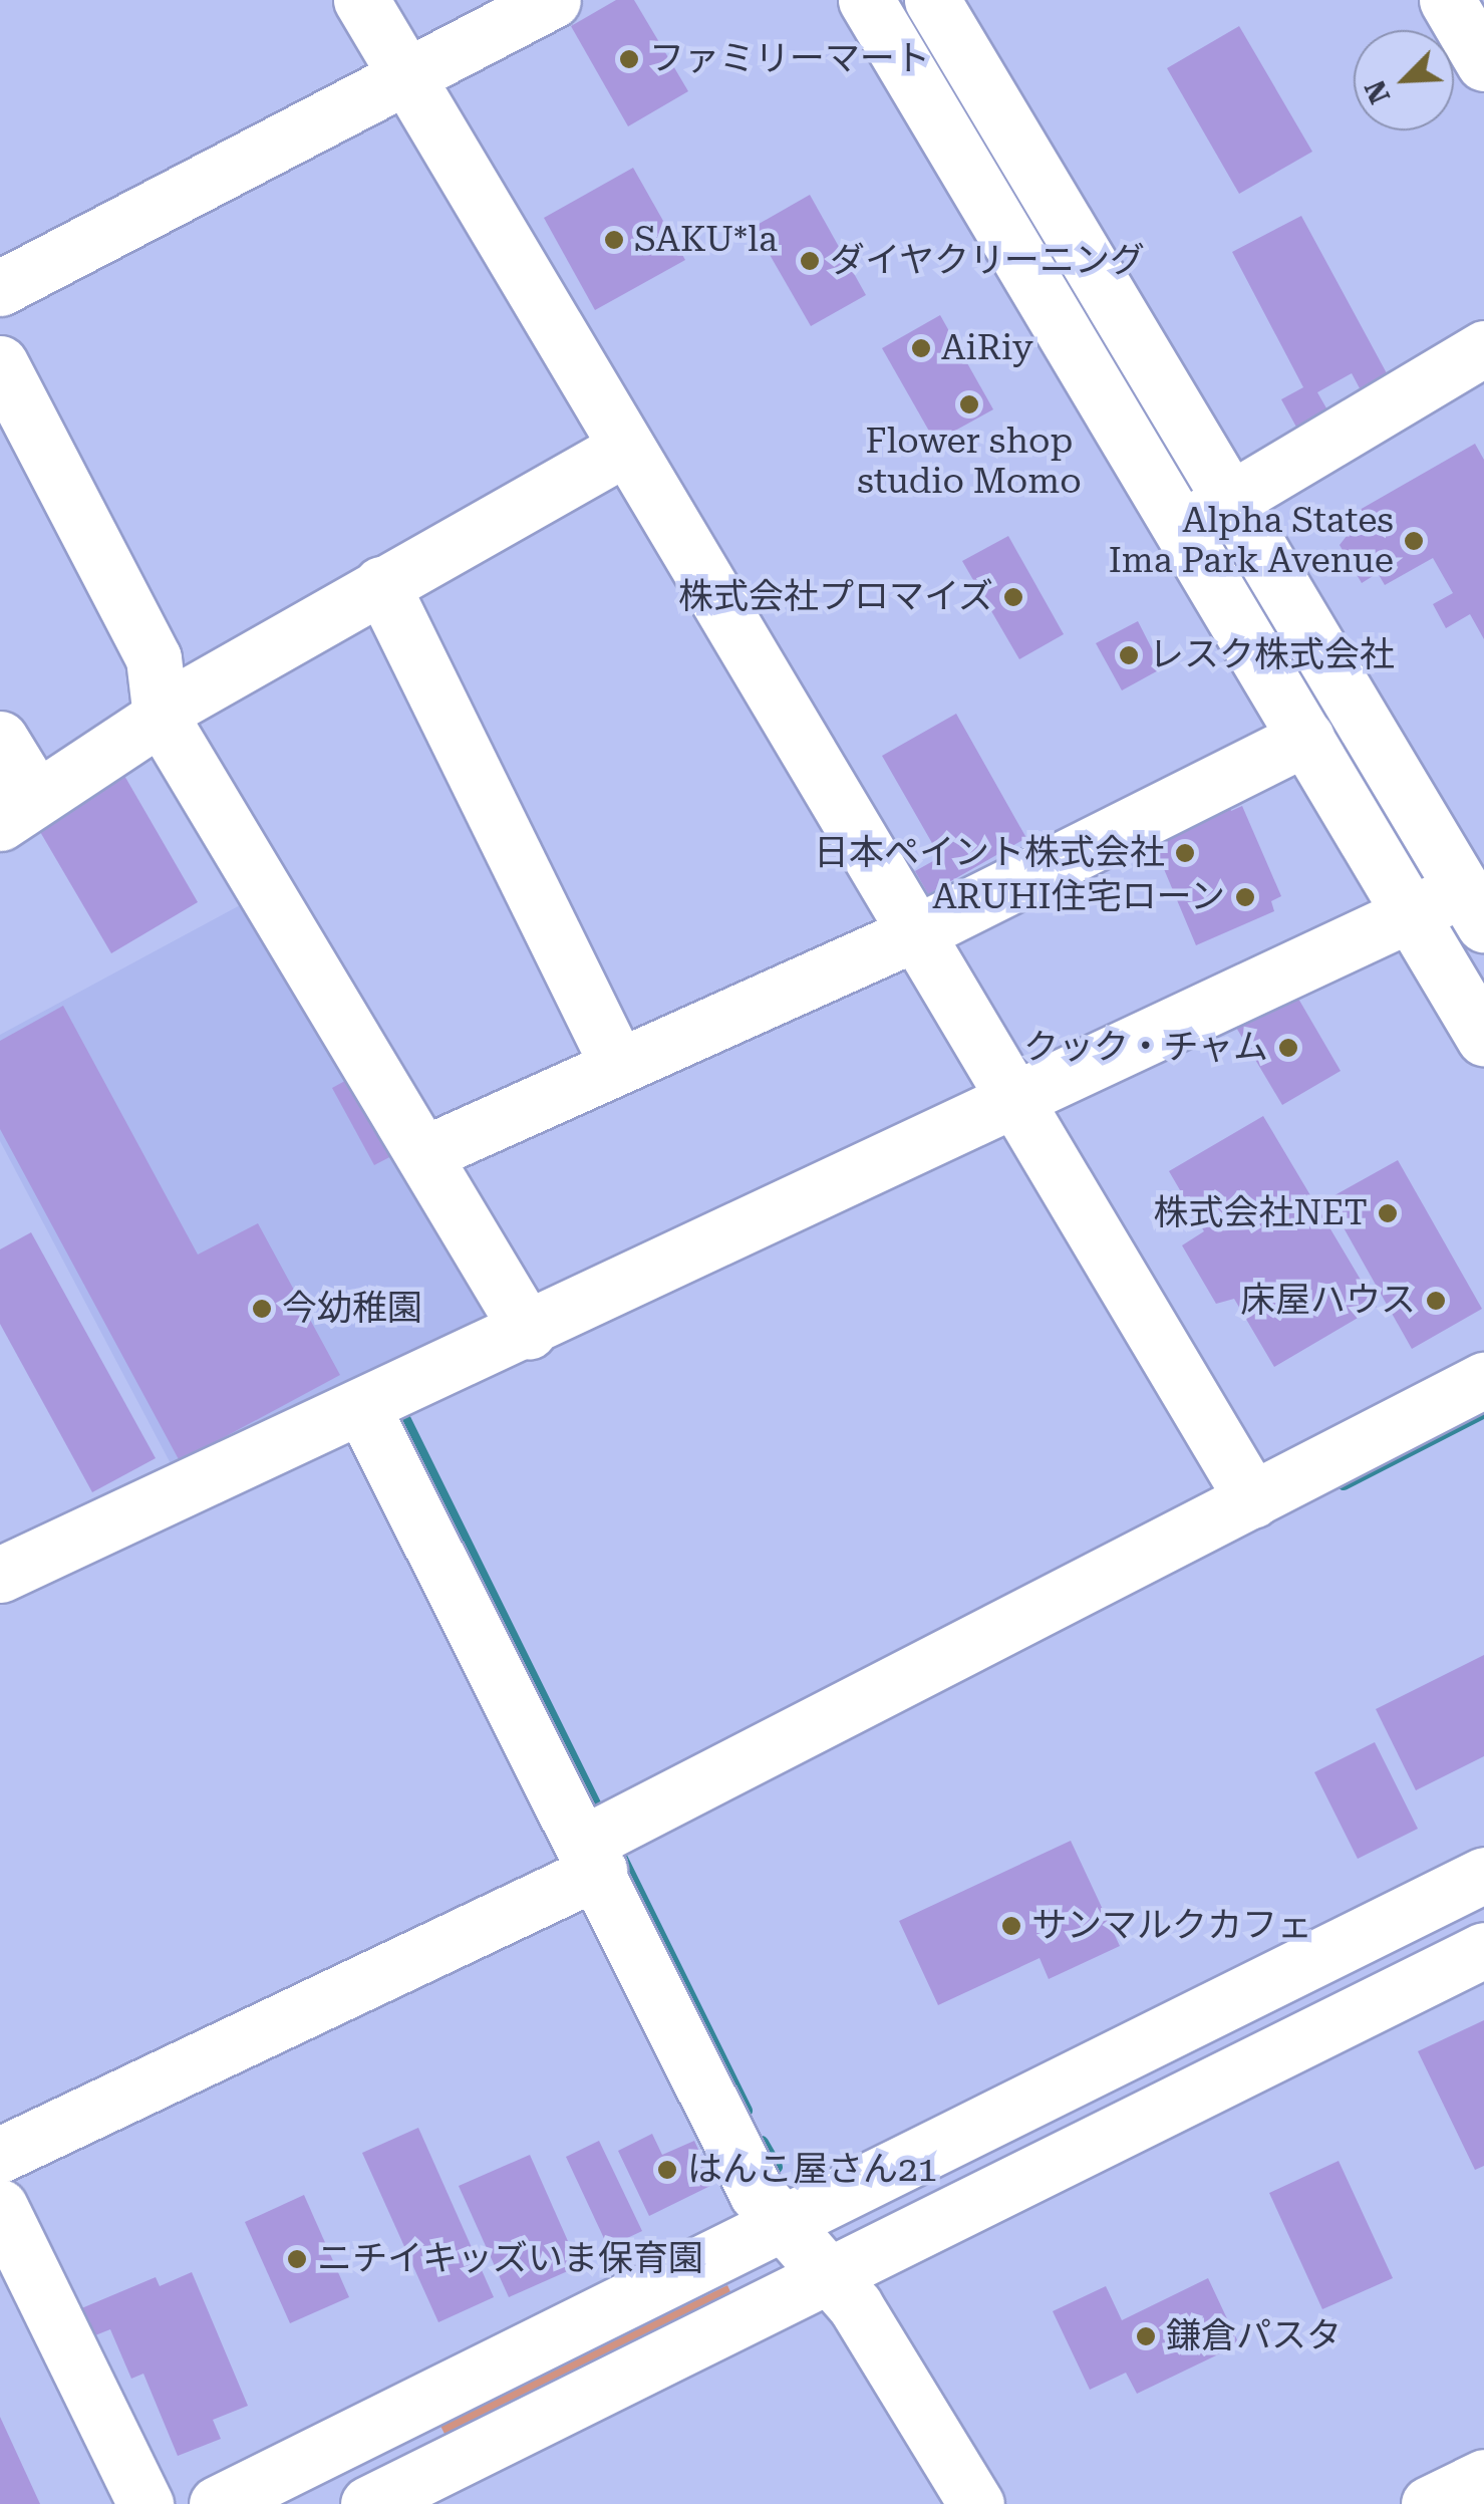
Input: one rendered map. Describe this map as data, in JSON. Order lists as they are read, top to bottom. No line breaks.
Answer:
{"places":["ファミリーマート","SAKU*la","ダイヤクリーニング","AiRiy","Flower shop studio Momo","Alpha States Ima Park Avenue","株式会社プロマイズ","レスク株式会社","日本ペイント株式会社","ARUHI住宅ローン","クック・チャム","株式会社NET","床屋ハウス","今幼稚園","サンマルクカフェ","はんこ屋さん21","ニチイキッズいま保育園","鎌倉パスタ"],"north":"bottom left"}
